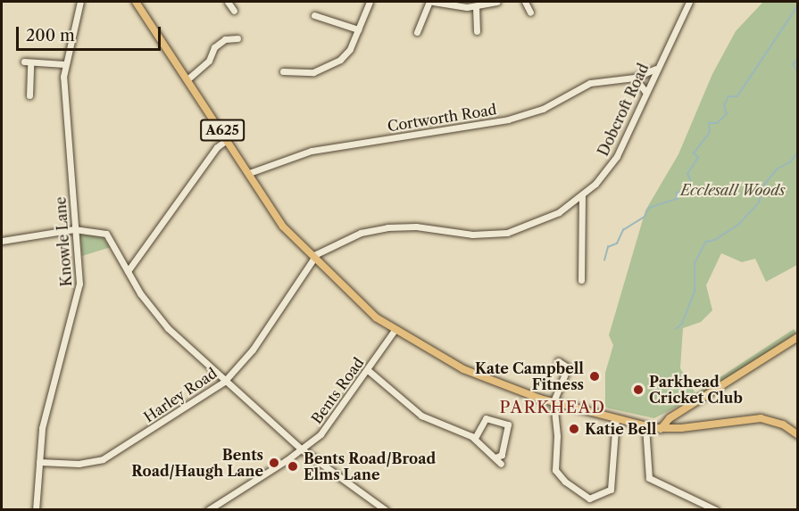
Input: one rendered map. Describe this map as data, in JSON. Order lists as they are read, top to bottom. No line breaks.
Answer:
{"streets":{"main road":["A625"],"street":["Dobcroft Road","Cortworth Road","Knowle Lane","Bents Road","Harley Road"]},"crossings":[["Dobcroft Road","Cortworth Road"],["Dobcroft Road","A625"],["Dobcroft Road","Harley Road"],["Cortworth Road","A625"],["A625","Bents Road"],["A625","Harley Road"],["Knowle Lane","Harley Road"]],"districts":["PARKHEAD"],"parks":["Ecclesall Woods"],"places":["Kate Campbell Fitness","Parkhead Cricket Club","Katie Bell","Bents Road/Haugh Lane","Bents Road/Broad Elms Lane"],"scale_bar":"200 m"}
